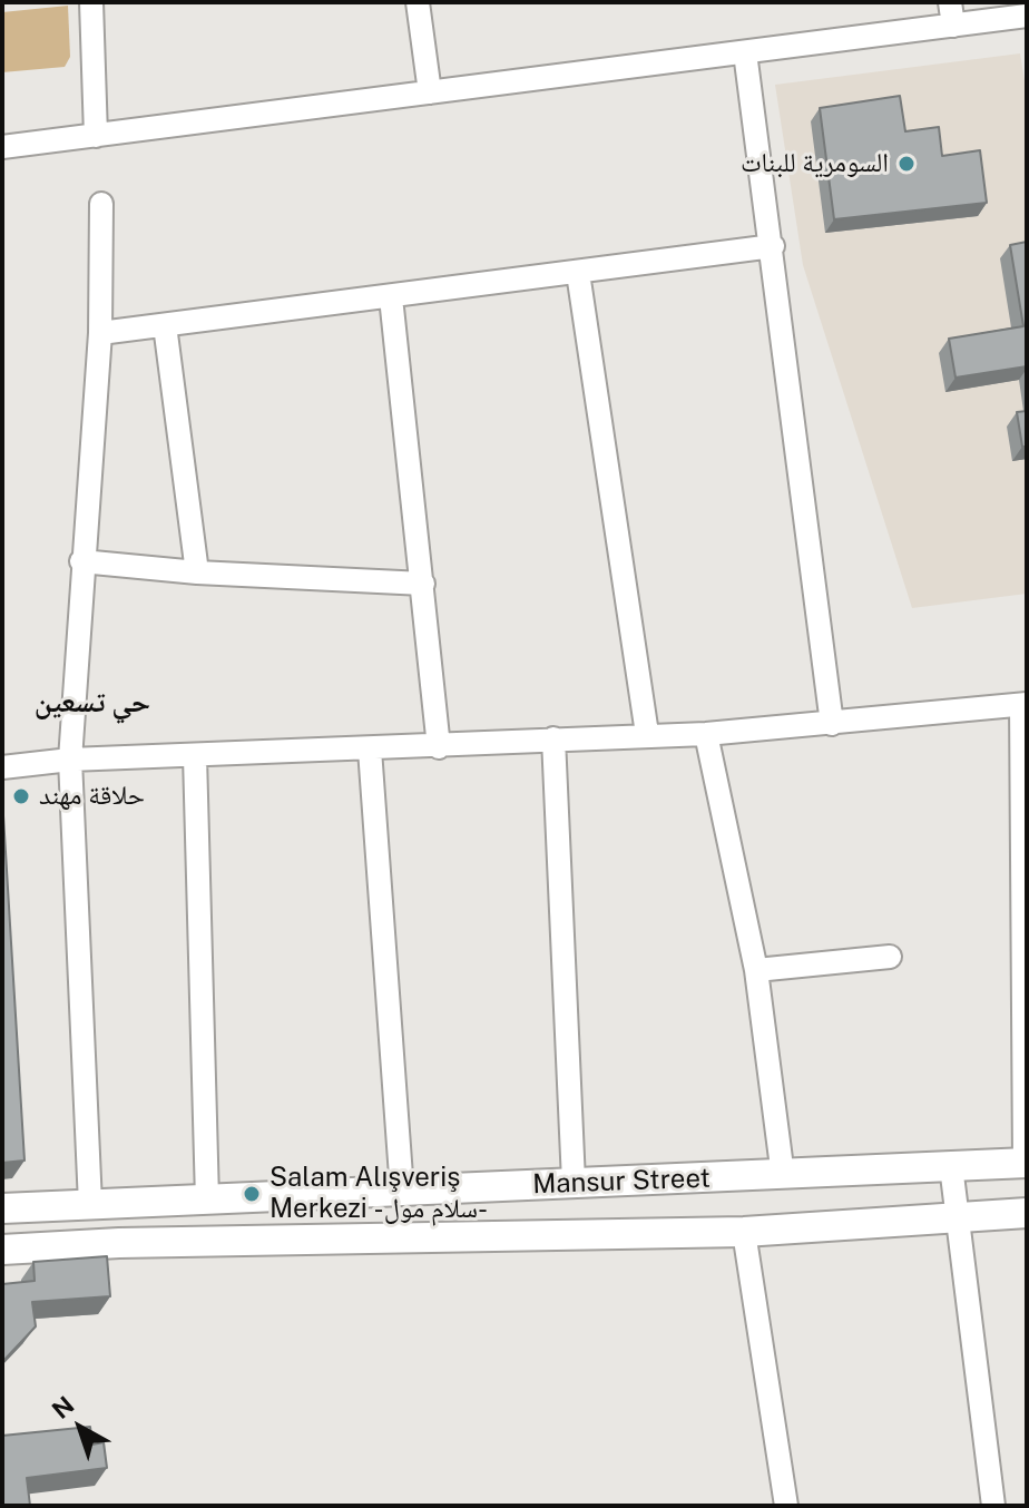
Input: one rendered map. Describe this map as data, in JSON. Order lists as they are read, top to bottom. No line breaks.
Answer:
{"streets":{"street":["Mansur Street"]},"districts":["حي تسعين"],"places":["السومرية للبنات","حلاقة مهند","Salam Alışveriş Merkezi -سلام مول-"],"north":"top left"}
